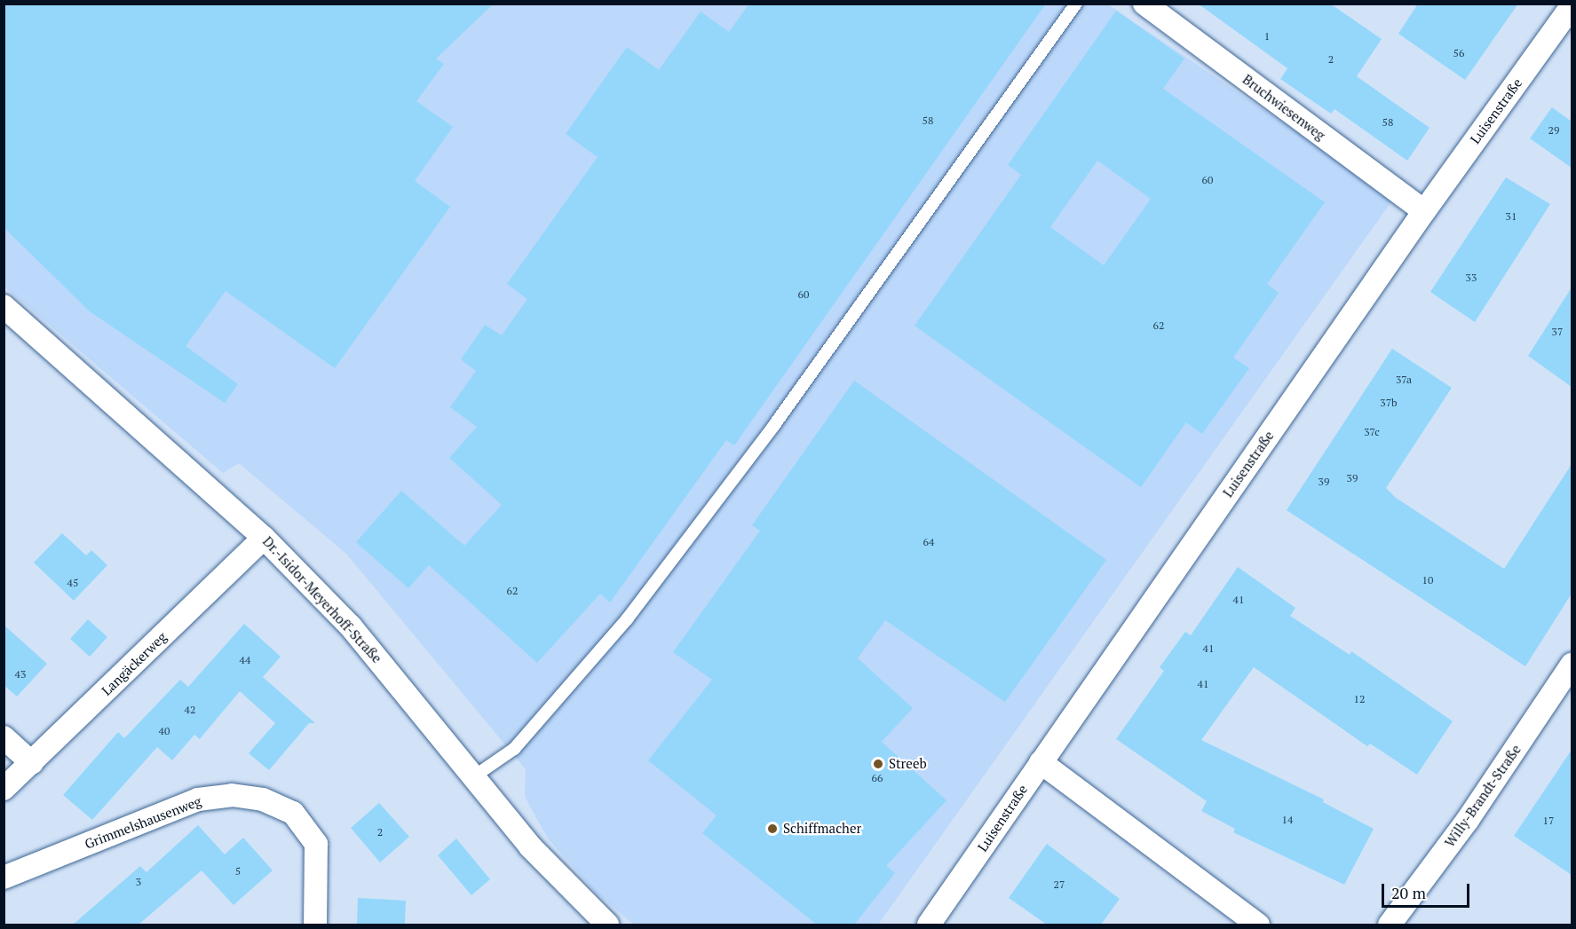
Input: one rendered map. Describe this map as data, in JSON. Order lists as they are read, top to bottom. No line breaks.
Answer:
{"streets":{"street":["Bruchwiesenweg","Luisenstraße","Dr.-Isidor-Meyerhoff-Straße","Langäckerweg","Willy-Brandt-Straße","Grimmelshausenweg"]},"crossings":[["Bruchwiesenweg","Luisenstraße"],["Dr.-Isidor-Meyerhoff-Straße","Langäckerweg"]],"places":["Streeb","Schiffmacher"],"house_numbers":["1","56","2","58","58","29","60","31","33","60","62","37","37a","37b","37c","39","39","64","10","45","62","41","41","44","43","41","12","42","40","66","14","17","2","5","3","27"],"scale_bar":"20 m"}
